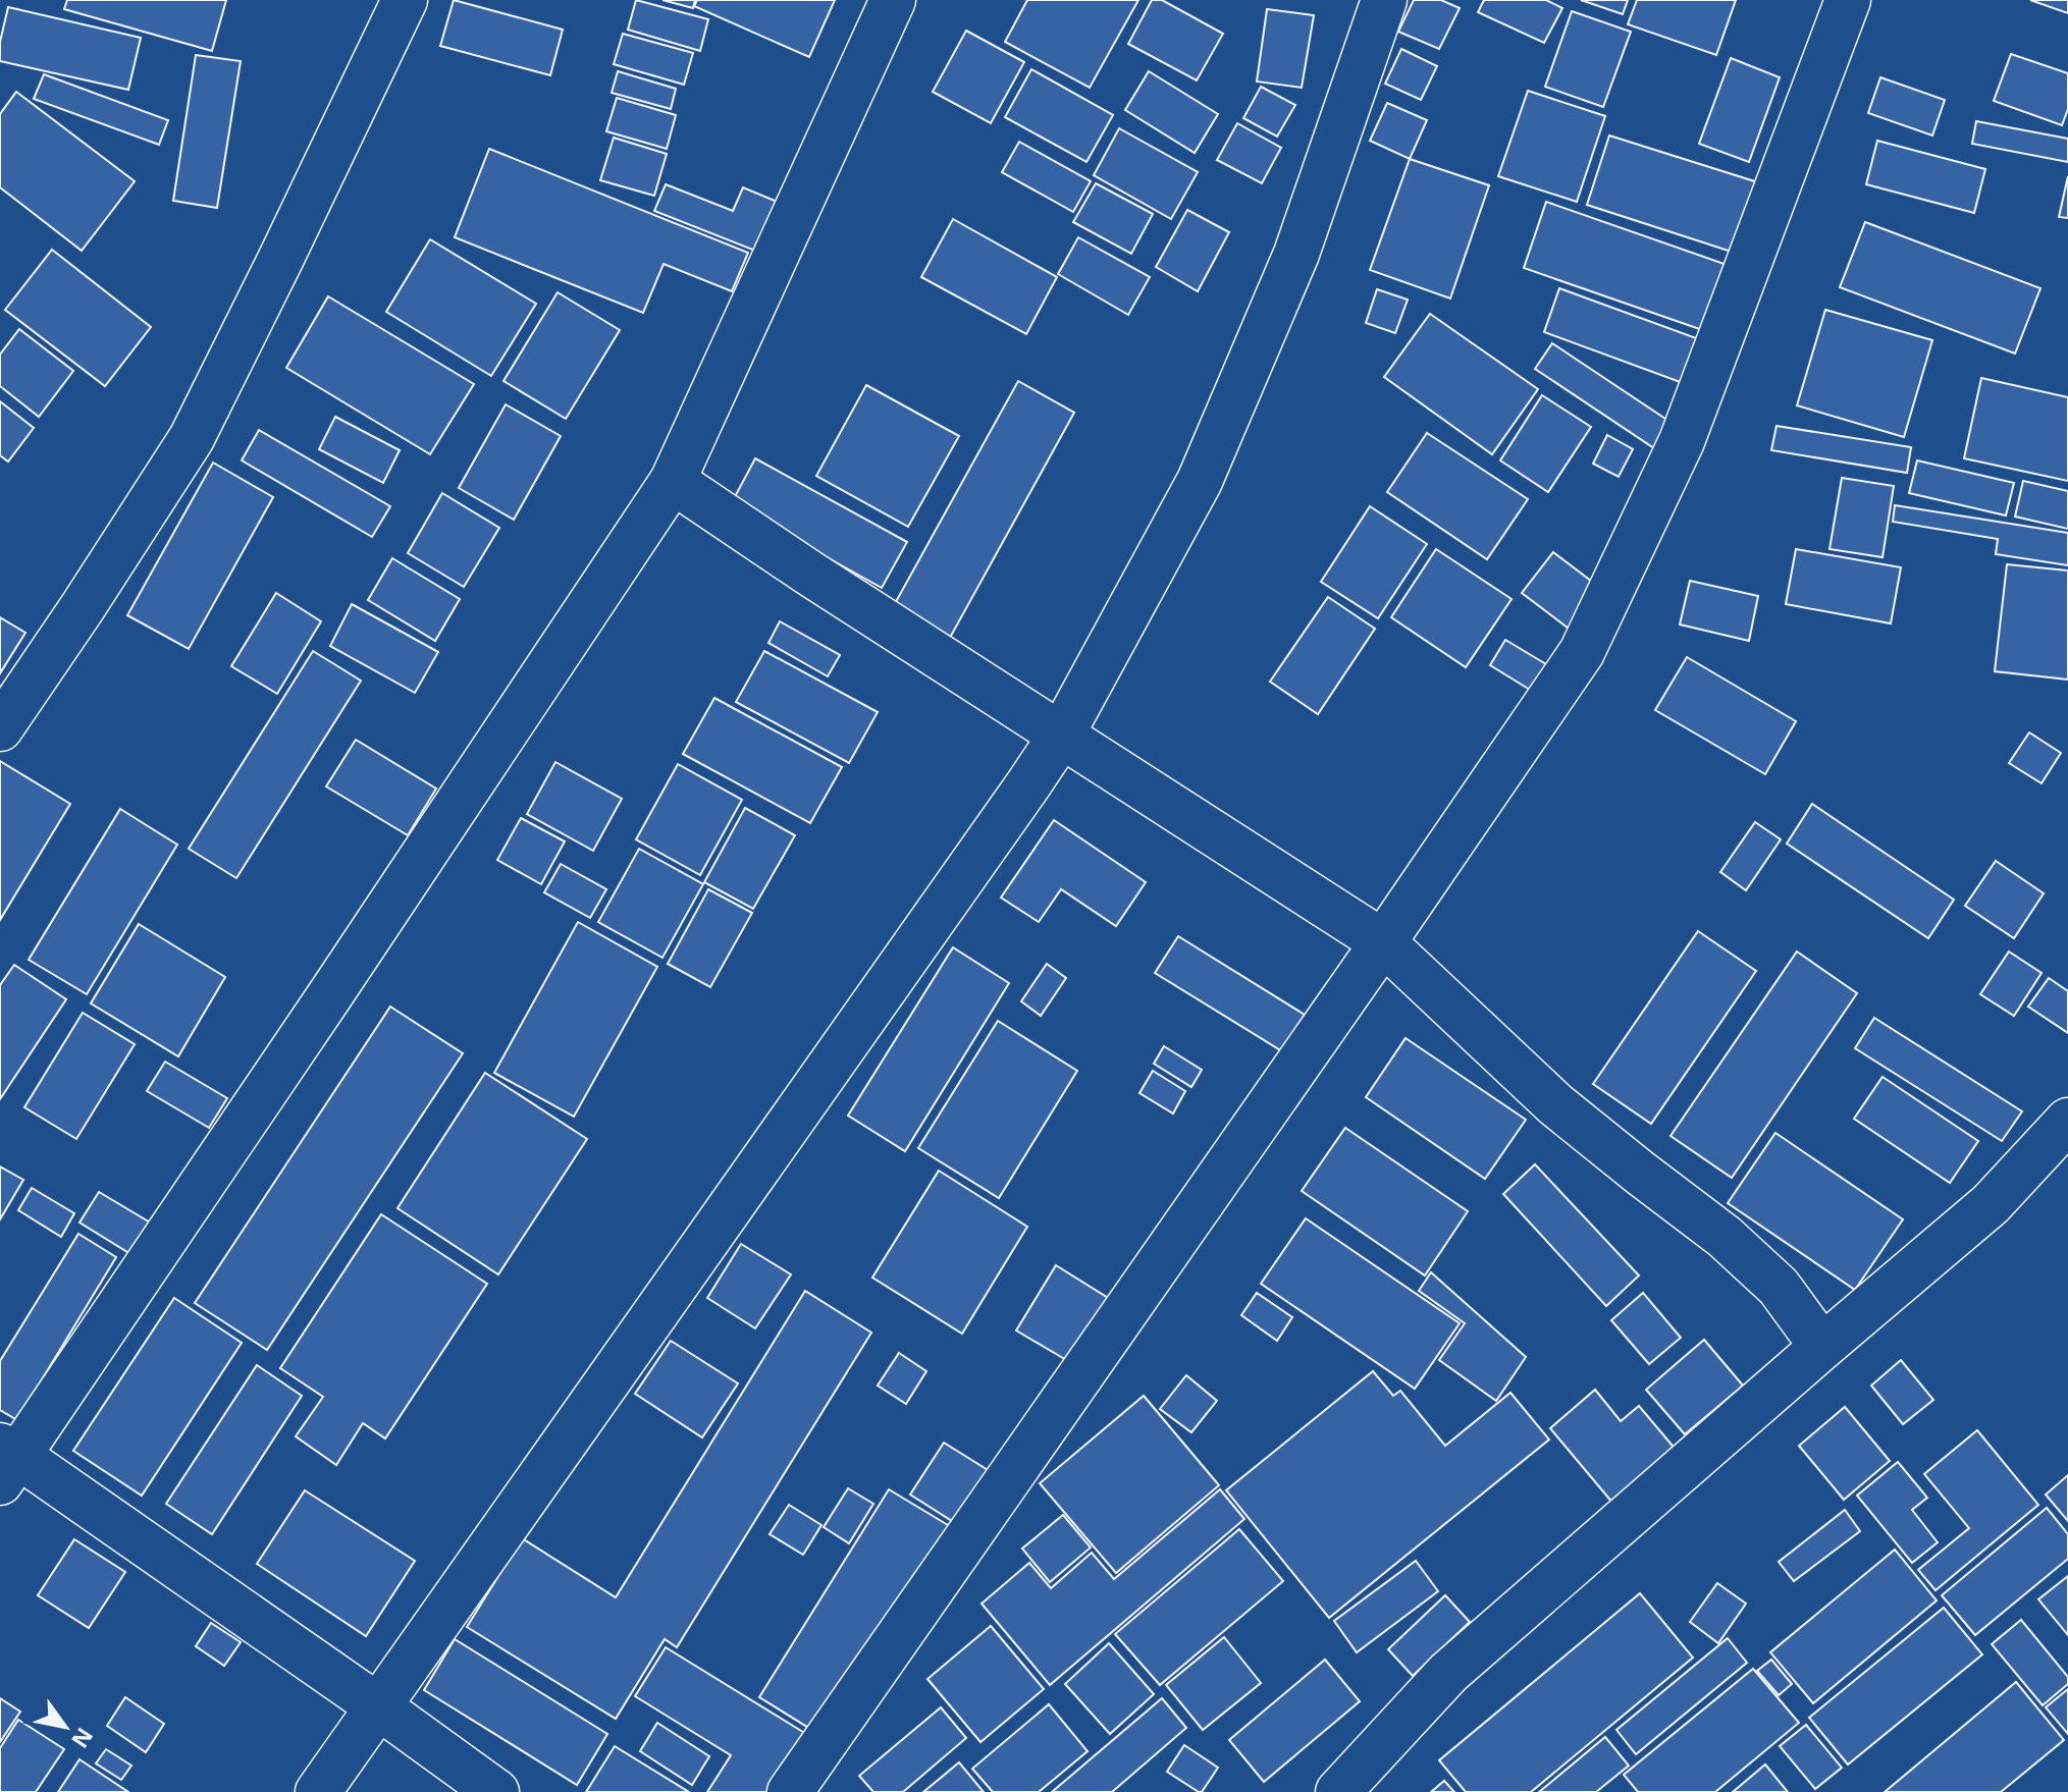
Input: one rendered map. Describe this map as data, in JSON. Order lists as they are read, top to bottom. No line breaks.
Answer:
{"north":"bottom right"}
